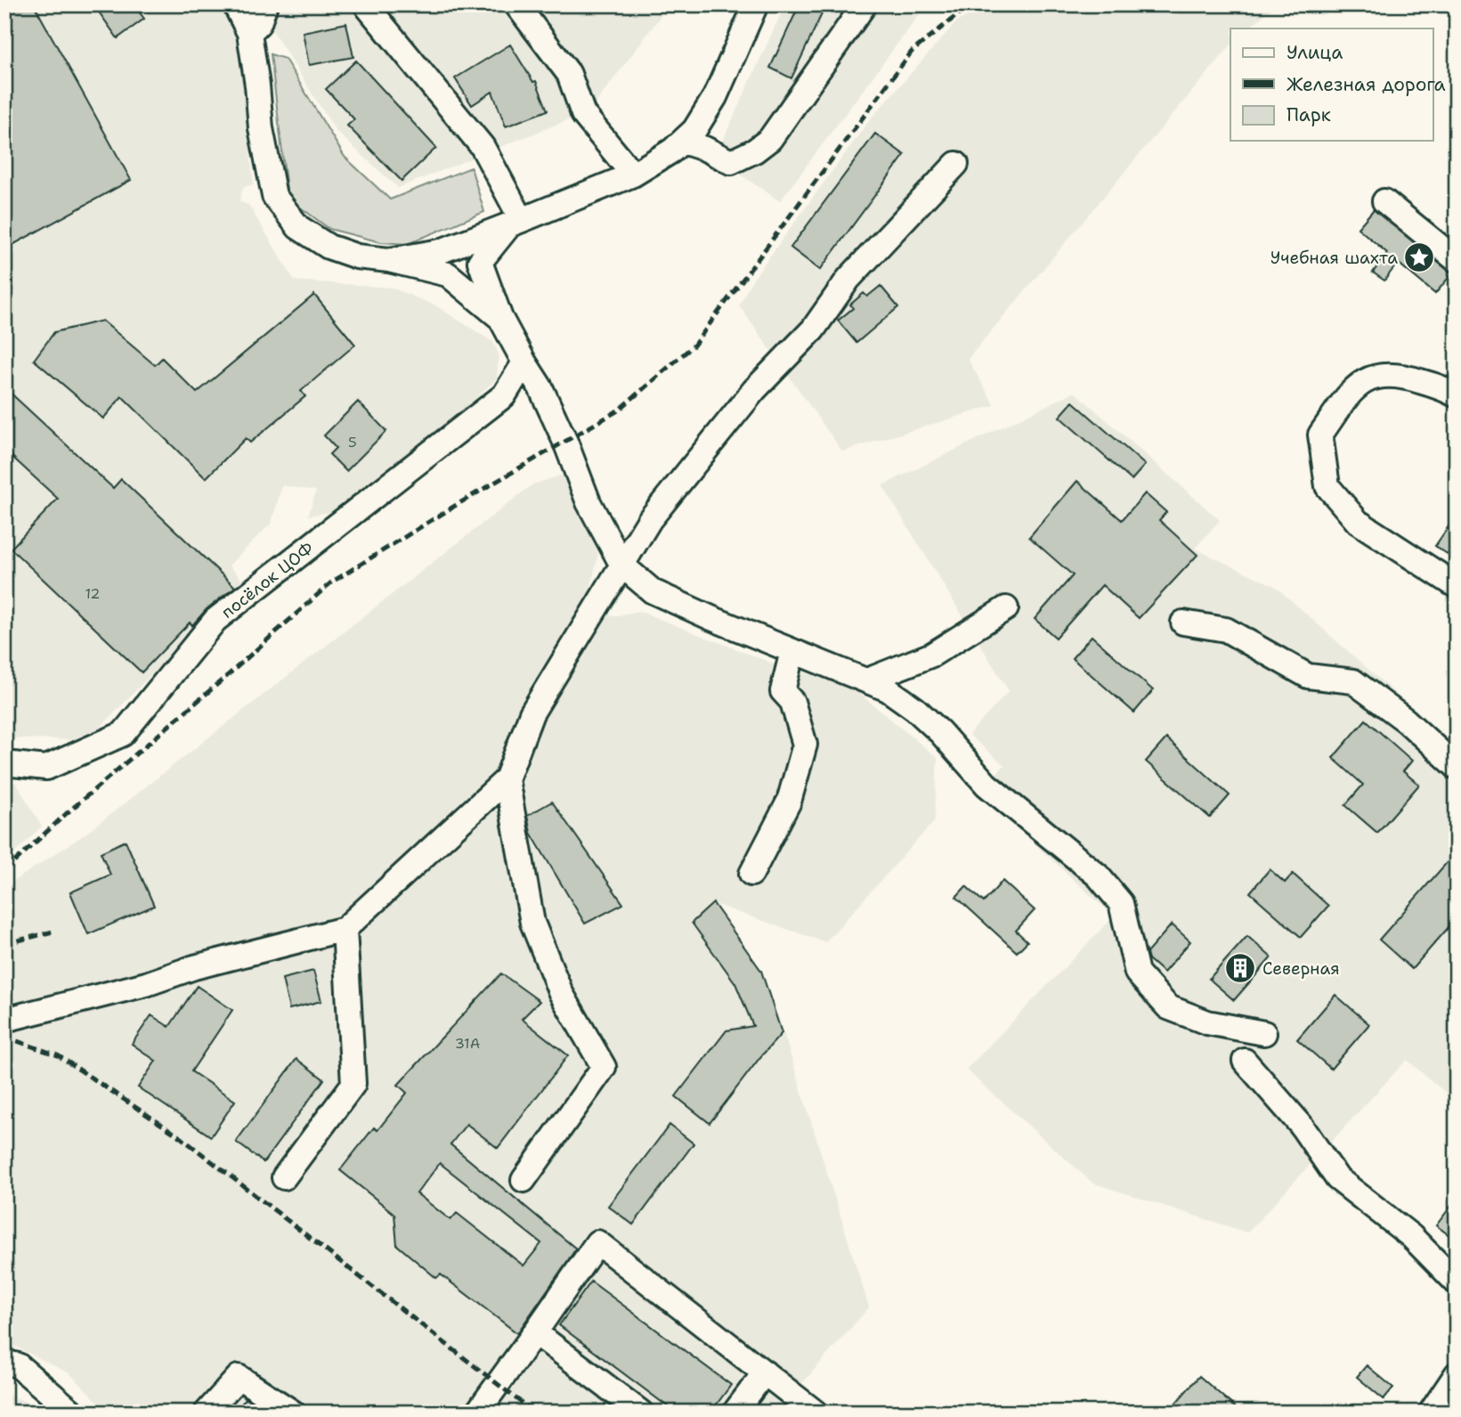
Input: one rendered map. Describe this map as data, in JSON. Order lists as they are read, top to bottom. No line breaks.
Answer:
{"streets":{"street":["посёлок ЦОФ"]},"places":{"place":["Учебная шахта"],"building":["Северная"]},"house_numbers":["5","12","31А"],"legend":["Улица","Железная дорога","Парк"]}
